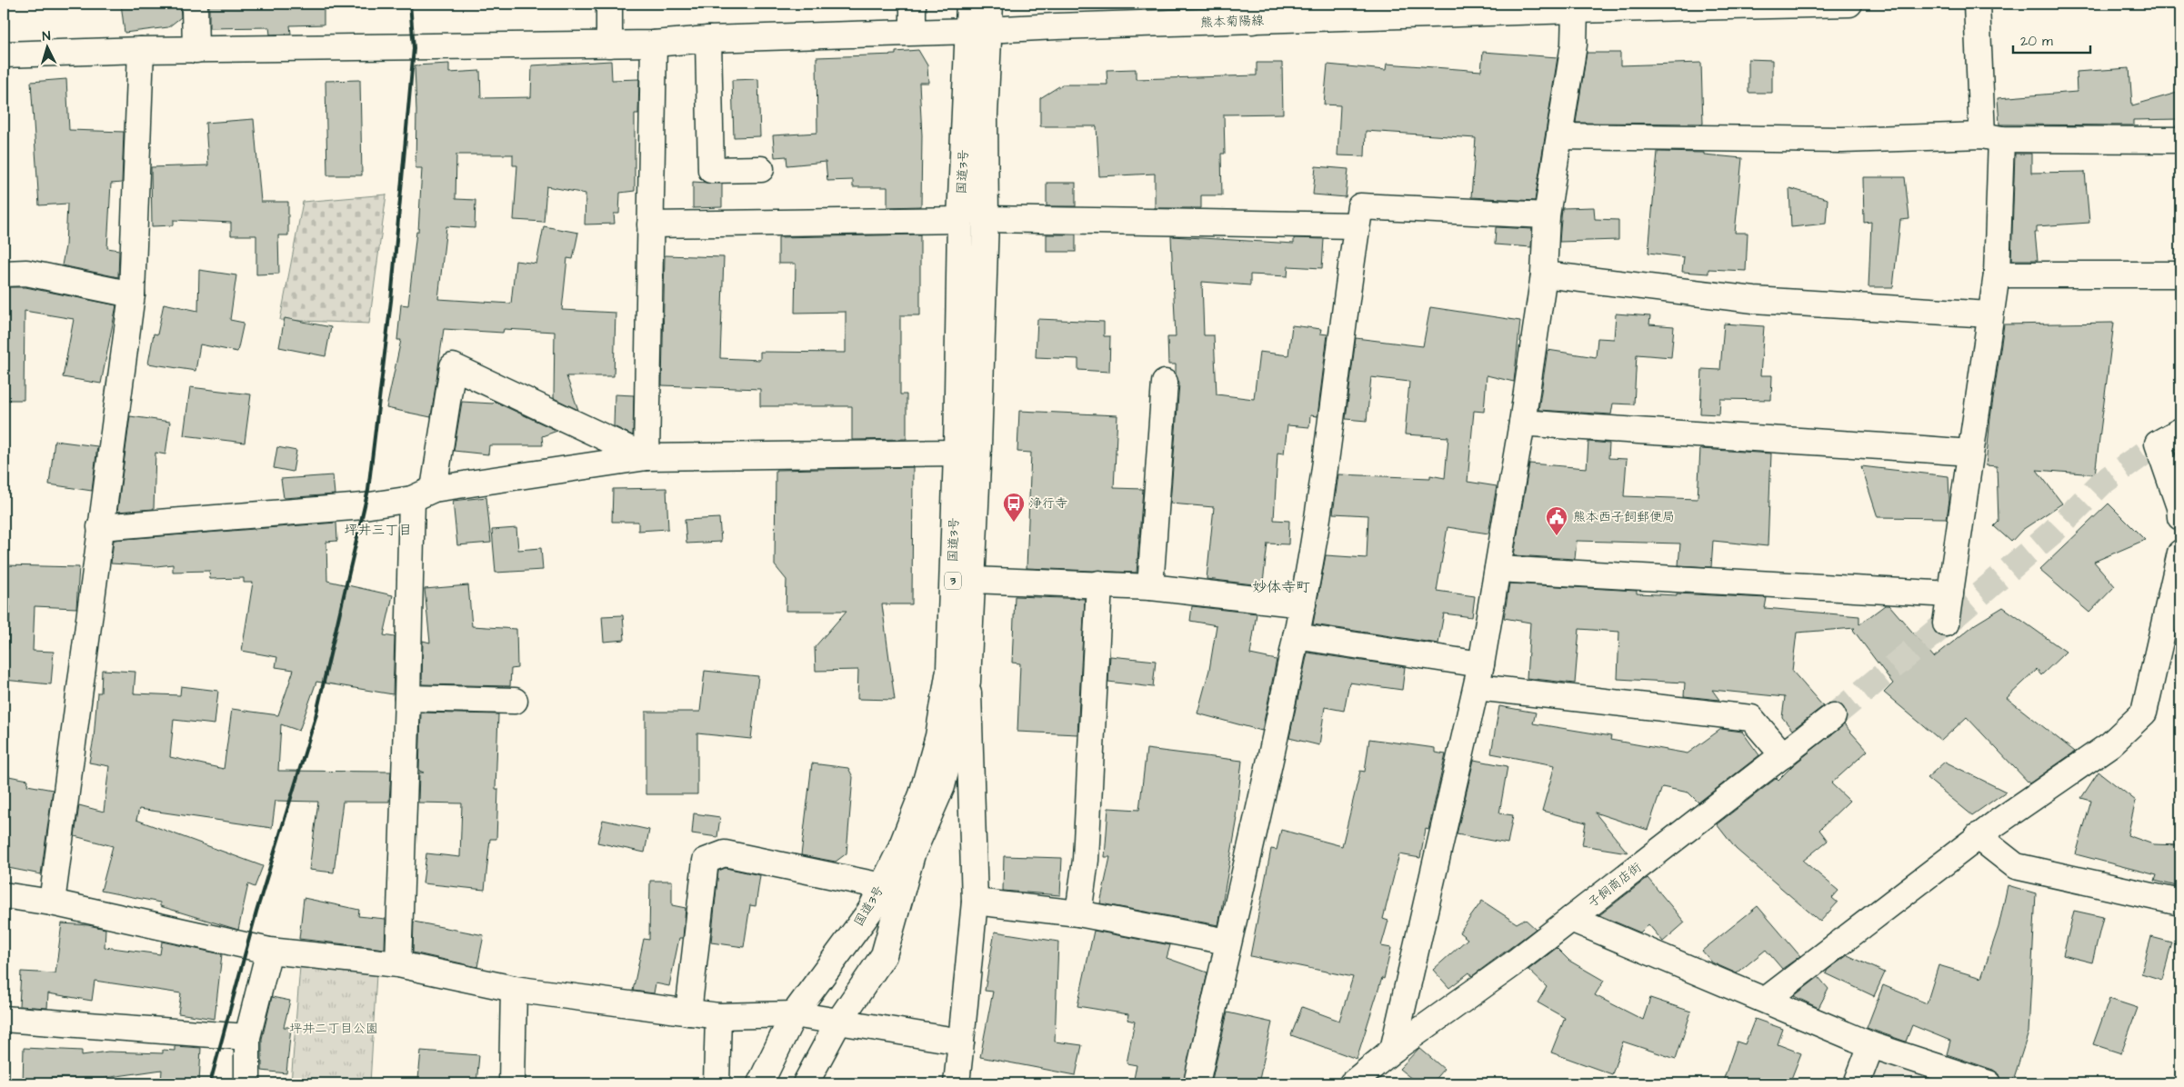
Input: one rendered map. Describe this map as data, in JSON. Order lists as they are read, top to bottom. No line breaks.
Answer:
{"streets":{"main road":["熊本菊陽線","国道3号","3","子飼商店街"]},"crossings":[["熊本菊陽線","国道3号"]],"districts":["坪井三丁目","妙体寺町"],"parks":["坪井二丁目公園"],"places":{"bus stop":["浄行寺"],"public building":["熊本西子飼郵便局"]},"scale_bar":"20 m","north":"top"}
